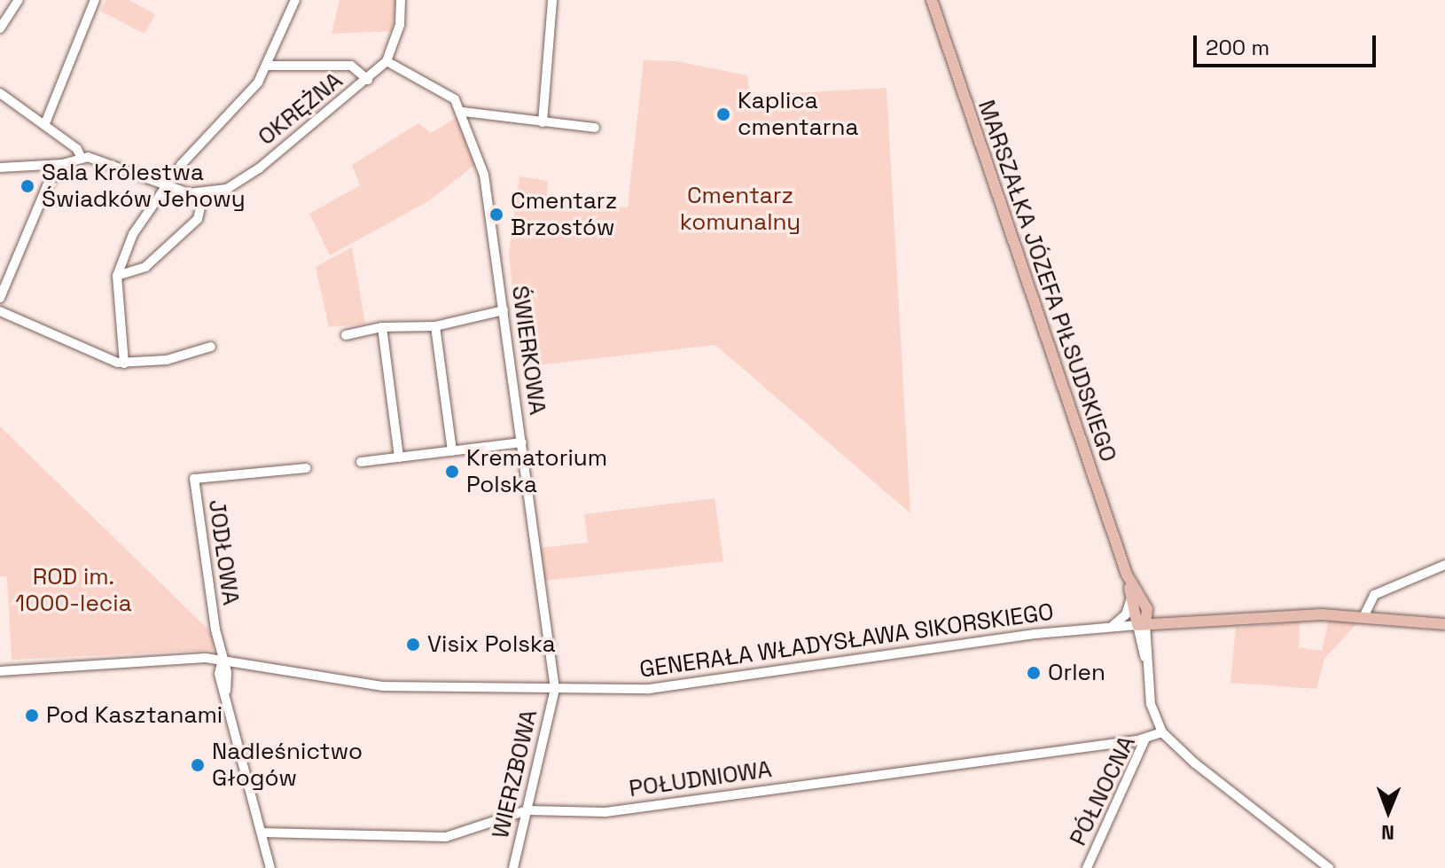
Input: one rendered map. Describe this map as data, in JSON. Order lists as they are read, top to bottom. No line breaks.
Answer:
{"streets":{"main road":["MARSZAŁKA JÓZEFA PIŁSUDSKIEGO","GENERAŁA WŁADYSŁAWA SIKORSKIEGO"],"street":["OKRĘŻNA","ŚWIERKOWA","JODŁOWA","WIERZBOWA","POŁUDNIOWA","PÓŁNOCNA"]},"crossings":[["OKRĘŻNA","ŚWIERKOWA"],["MARSZAŁKA JÓZEFA PIŁSUDSKIEGO","GENERAŁA WŁADYSŁAWA SIKORSKIEGO"],["MARSZAŁKA JÓZEFA PIŁSUDSKIEGO","PÓŁNOCNA"],["ŚWIERKOWA","GENERAŁA WŁADYSŁAWA SIKORSKIEGO"],["ŚWIERKOWA","WIERZBOWA"],["JODŁOWA","GENERAŁA WŁADYSŁAWA SIKORSKIEGO"],["GENERAŁA WŁADYSŁAWA SIKORSKIEGO","WIERZBOWA"],["GENERAŁA WŁADYSŁAWA SIKORSKIEGO","PÓŁNOCNA"],["WIERZBOWA","POŁUDNIOWA"],["POŁUDNIOWA","PÓŁNOCNA"]],"parks":["Cmentarz komunalny","ROD im. 1000-lecia"],"places":["Kaplica cmentarna","Sala Królestwa Świadków Jehowy","Cmentarz Brzostów","Krematorium Polska","Visix Polska","Orlen","Pod Kasztanami","Nadleśnictwo Głogów"],"scale_bar":"200 m","north":"bottom"}
